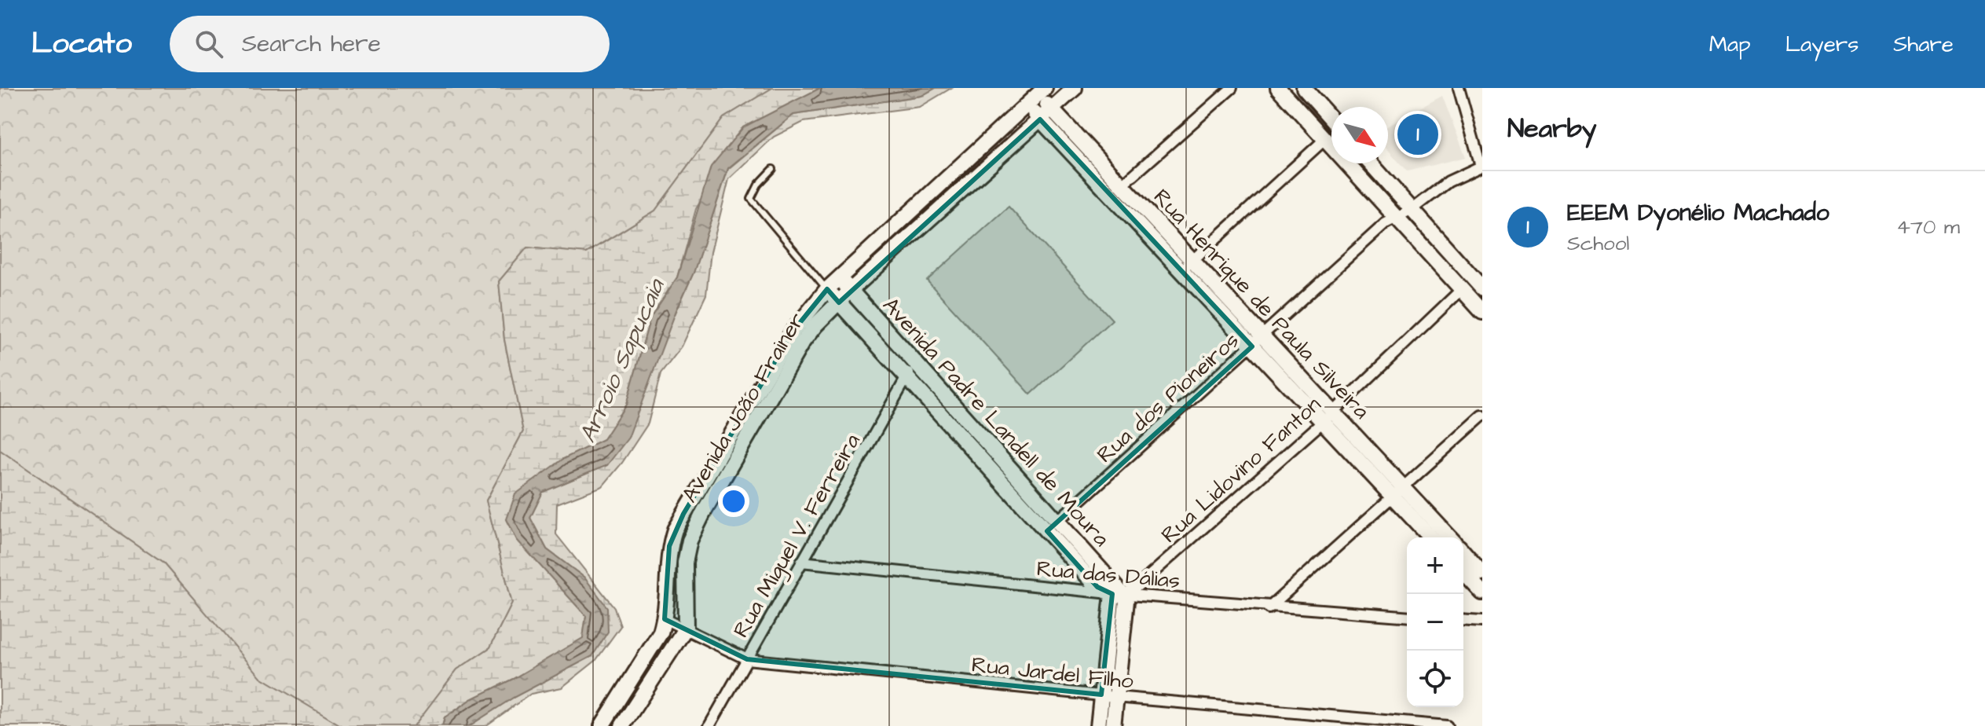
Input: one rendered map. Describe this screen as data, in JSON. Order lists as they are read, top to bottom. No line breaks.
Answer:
{"streets":{"street":["Rua Henrique de Paula Silveira","Rua dos Pioneiros","Avenida João Frainer","Avenida Padre Landell de Moura","Rua Lidovino Fanton","Rua Miguel V. Ferreira","Rua das Dálias","Rua Jardel Filho"]},"crossings":[["Rua Henrique de Paula Silveira","Rua dos Pioneiros"],["Rua Henrique de Paula Silveira","Avenida João Frainer"],["Rua Henrique de Paula Silveira","Rua Lidovino Fanton"],["Rua dos Pioneiros","Avenida Padre Landell de Moura"],["Avenida João Frainer","Avenida Padre Landell de Moura"],["Avenida João Frainer","Rua Jardel Filho"],["Avenida Padre Landell de Moura","Rua Lidovino Fanton"],["Avenida Padre Landell de Moura","Rua Miguel V. Ferreira"],["Avenida Padre Landell de Moura","Rua das Dálias"],["Rua Lidovino Fanton","Rua das Dálias"],["Rua Miguel V. Ferreira","Rua das Dálias"],["Rua Miguel V. Ferreira","Rua Jardel Filho"]],"water":["Arroio Sapucaia"],"north":"bottom right","page":{"header":"Locato","search":"Search here","nav":["Map","Layers","Share"],"heading":"Nearby","pins":"1","list":[{"mark":"1","name":"EEEM Dyonélio Machado","note":"School","value":"470 m"}],"map_buttons":["+","−"]}}
